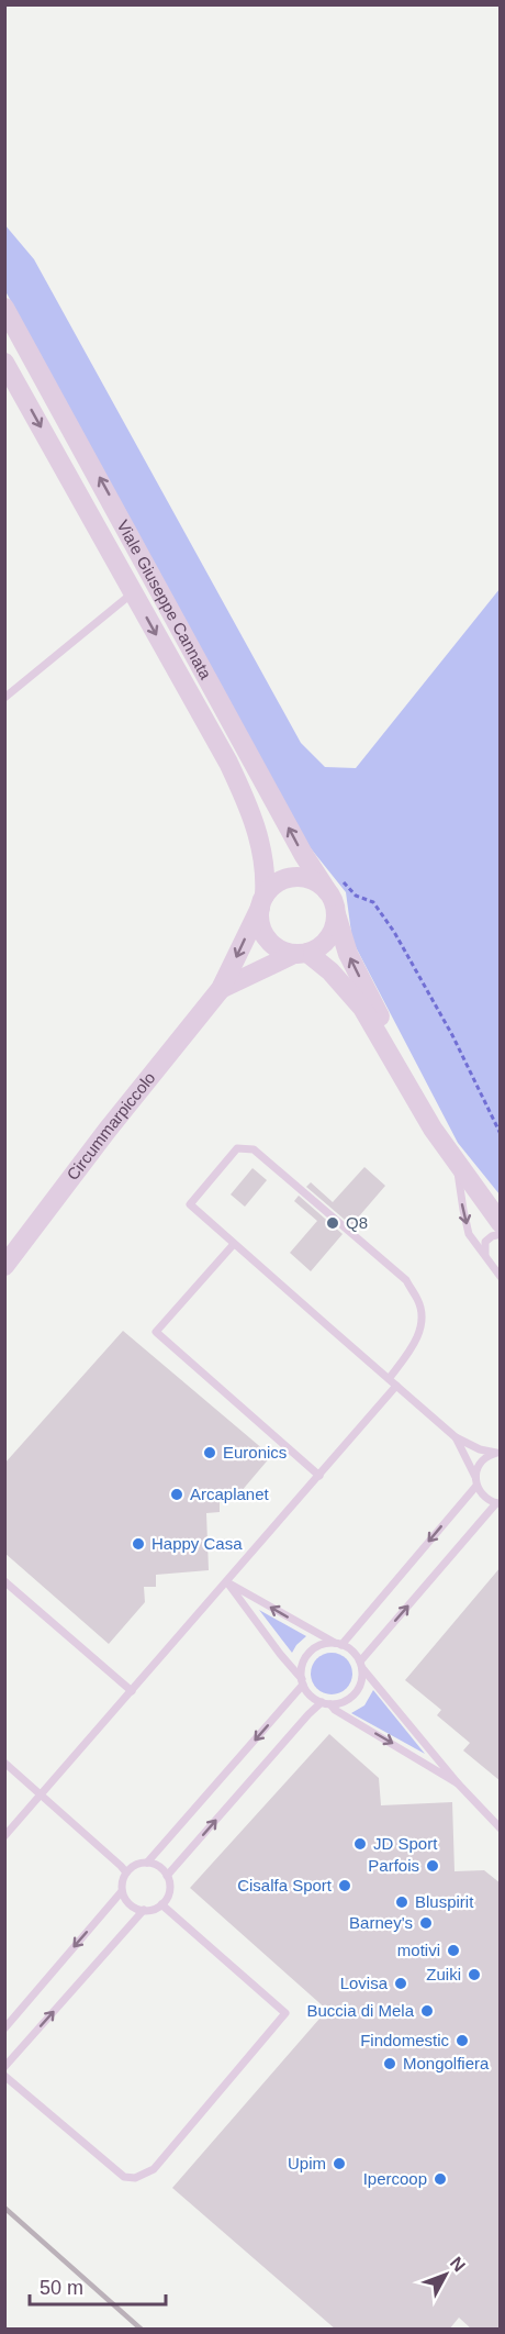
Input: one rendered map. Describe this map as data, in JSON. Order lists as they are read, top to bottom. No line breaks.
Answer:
{"streets":{"street":["Viale Giuseppe Cannata","Circummarpiccolo"]},"crossings":[["Viale Giuseppe Cannata","Circummarpiccolo"]],"places":["Q8","Euronics","Arcaplanet","Happy Casa","JD Sport","Parfois","Cisalfa Sport","Bluspirit","Barney's","motivi","Zuiki","Lovisa","Buccia di Mela","Findomestic","Mongolfiera","Upim","Ipercoop"],"scale_bar":"50 m","north":"top right"}
